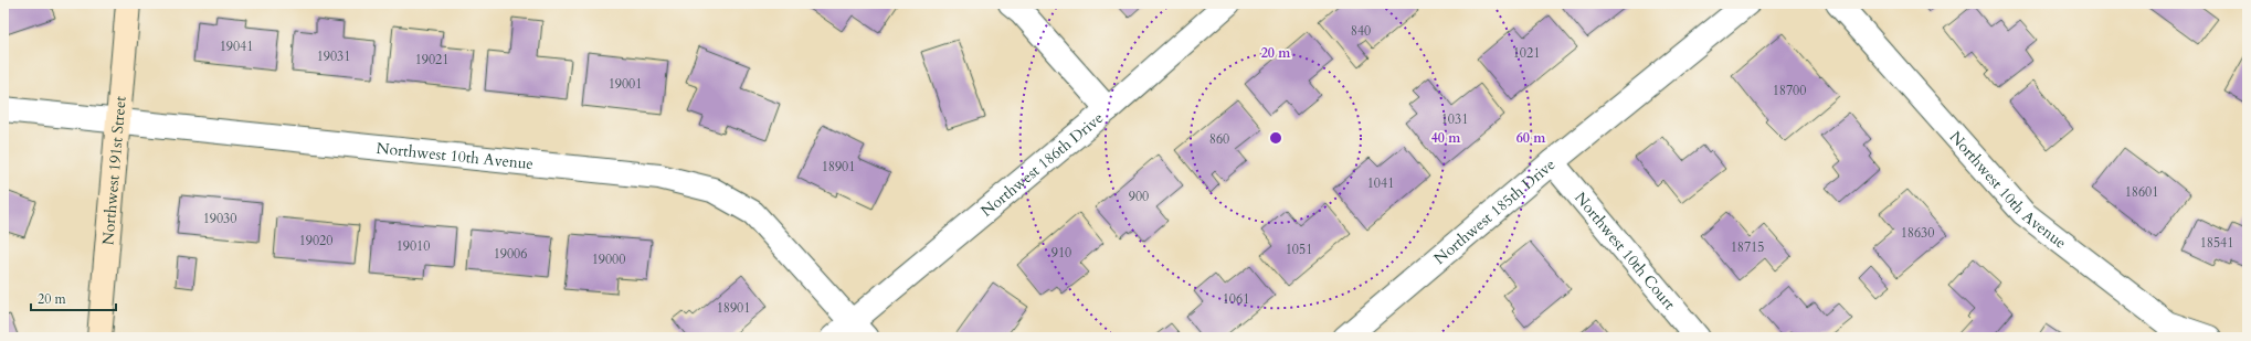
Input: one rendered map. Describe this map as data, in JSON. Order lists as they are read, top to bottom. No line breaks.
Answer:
{"streets":{"street":["Northwest 10th Avenue","Northwest 186th Drive","Northwest 191st Street","Northwest 185th Drive","Northwest 10th Court"]},"crossings":[["Northwest 10th Avenue","Northwest 186th Drive"],["Northwest 10th Avenue","Northwest 191st Street"],["Northwest 185th Drive","Northwest 10th Court"]],"house_numbers":["840","19041","1021","19031","19021","19001","18700","1031","860","18901","1041","18601","900","19030","18630","19020","18541","19010","18715","1051","910","19006","19000","1061","18901"],"scale_bar":"20 m","rings":["20 m","40 m","60 m"]}
